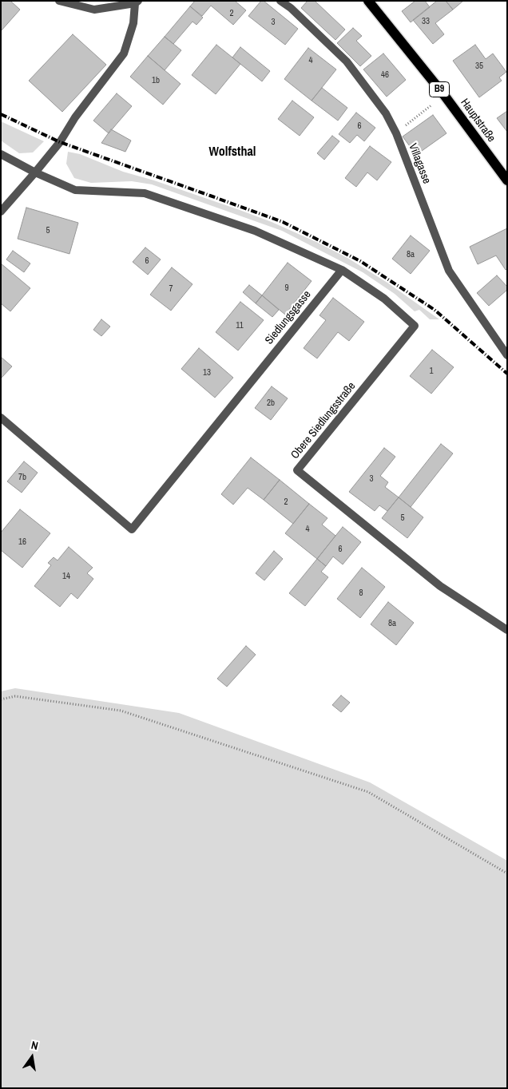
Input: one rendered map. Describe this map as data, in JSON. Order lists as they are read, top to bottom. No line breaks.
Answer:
{"streets":{"main road":["B9","Hauptstraße"],"street":["Villagasse","Siedlungsgasse","Obere Siedlungsstraße"]},"crossings":[["Siedlungsgasse","Obere Siedlungsstraße"]],"districts":["Wolfsthal"],"house_numbers":["2","33","3","4","35","46","1b","6","5","8a","6","9","7","11","1","13","2b","7b","3","2","5","4","16","6","14","8","8a"],"north":"top"}
